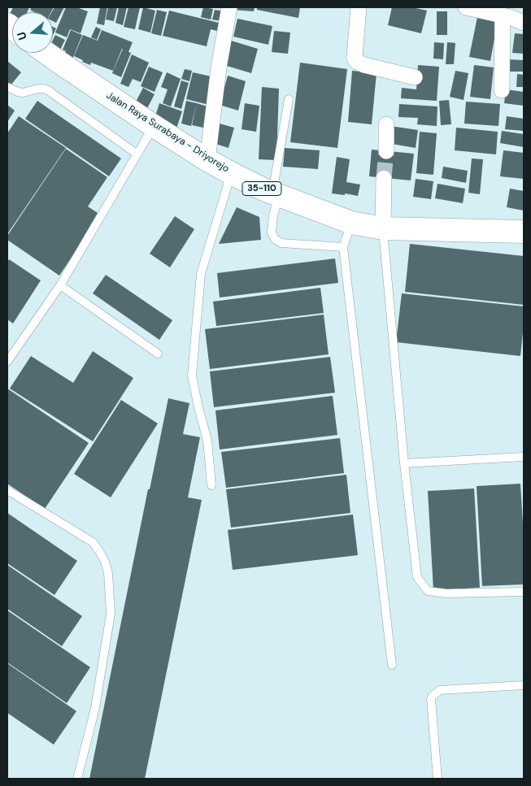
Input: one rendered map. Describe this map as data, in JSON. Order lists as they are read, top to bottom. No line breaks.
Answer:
{"streets":{"main road":["Jalan Raya Surabaya - Driyorejo","35-110"]},"north":"left"}
